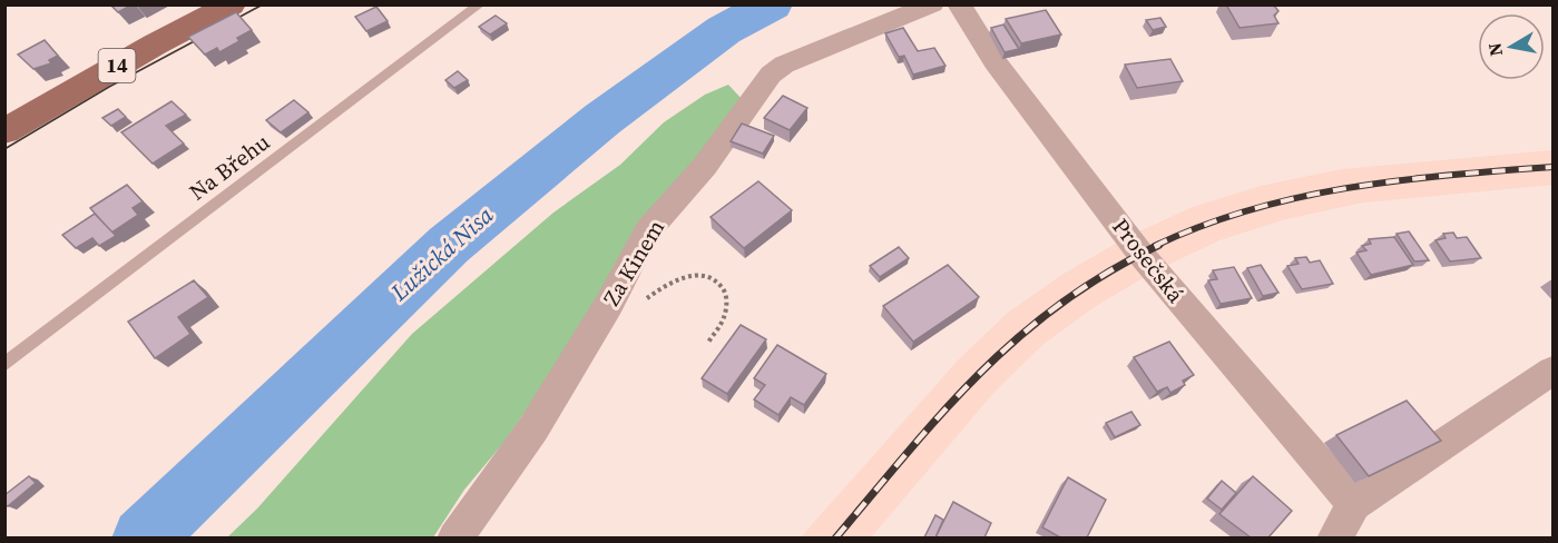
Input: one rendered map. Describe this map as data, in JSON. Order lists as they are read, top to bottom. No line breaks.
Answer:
{"streets":{"main road":["14"],"street":["Prosečská","Za Kinem"],"lane":["Na Břehu"]},"water":["Lužická Nisa"],"north":"left"}
